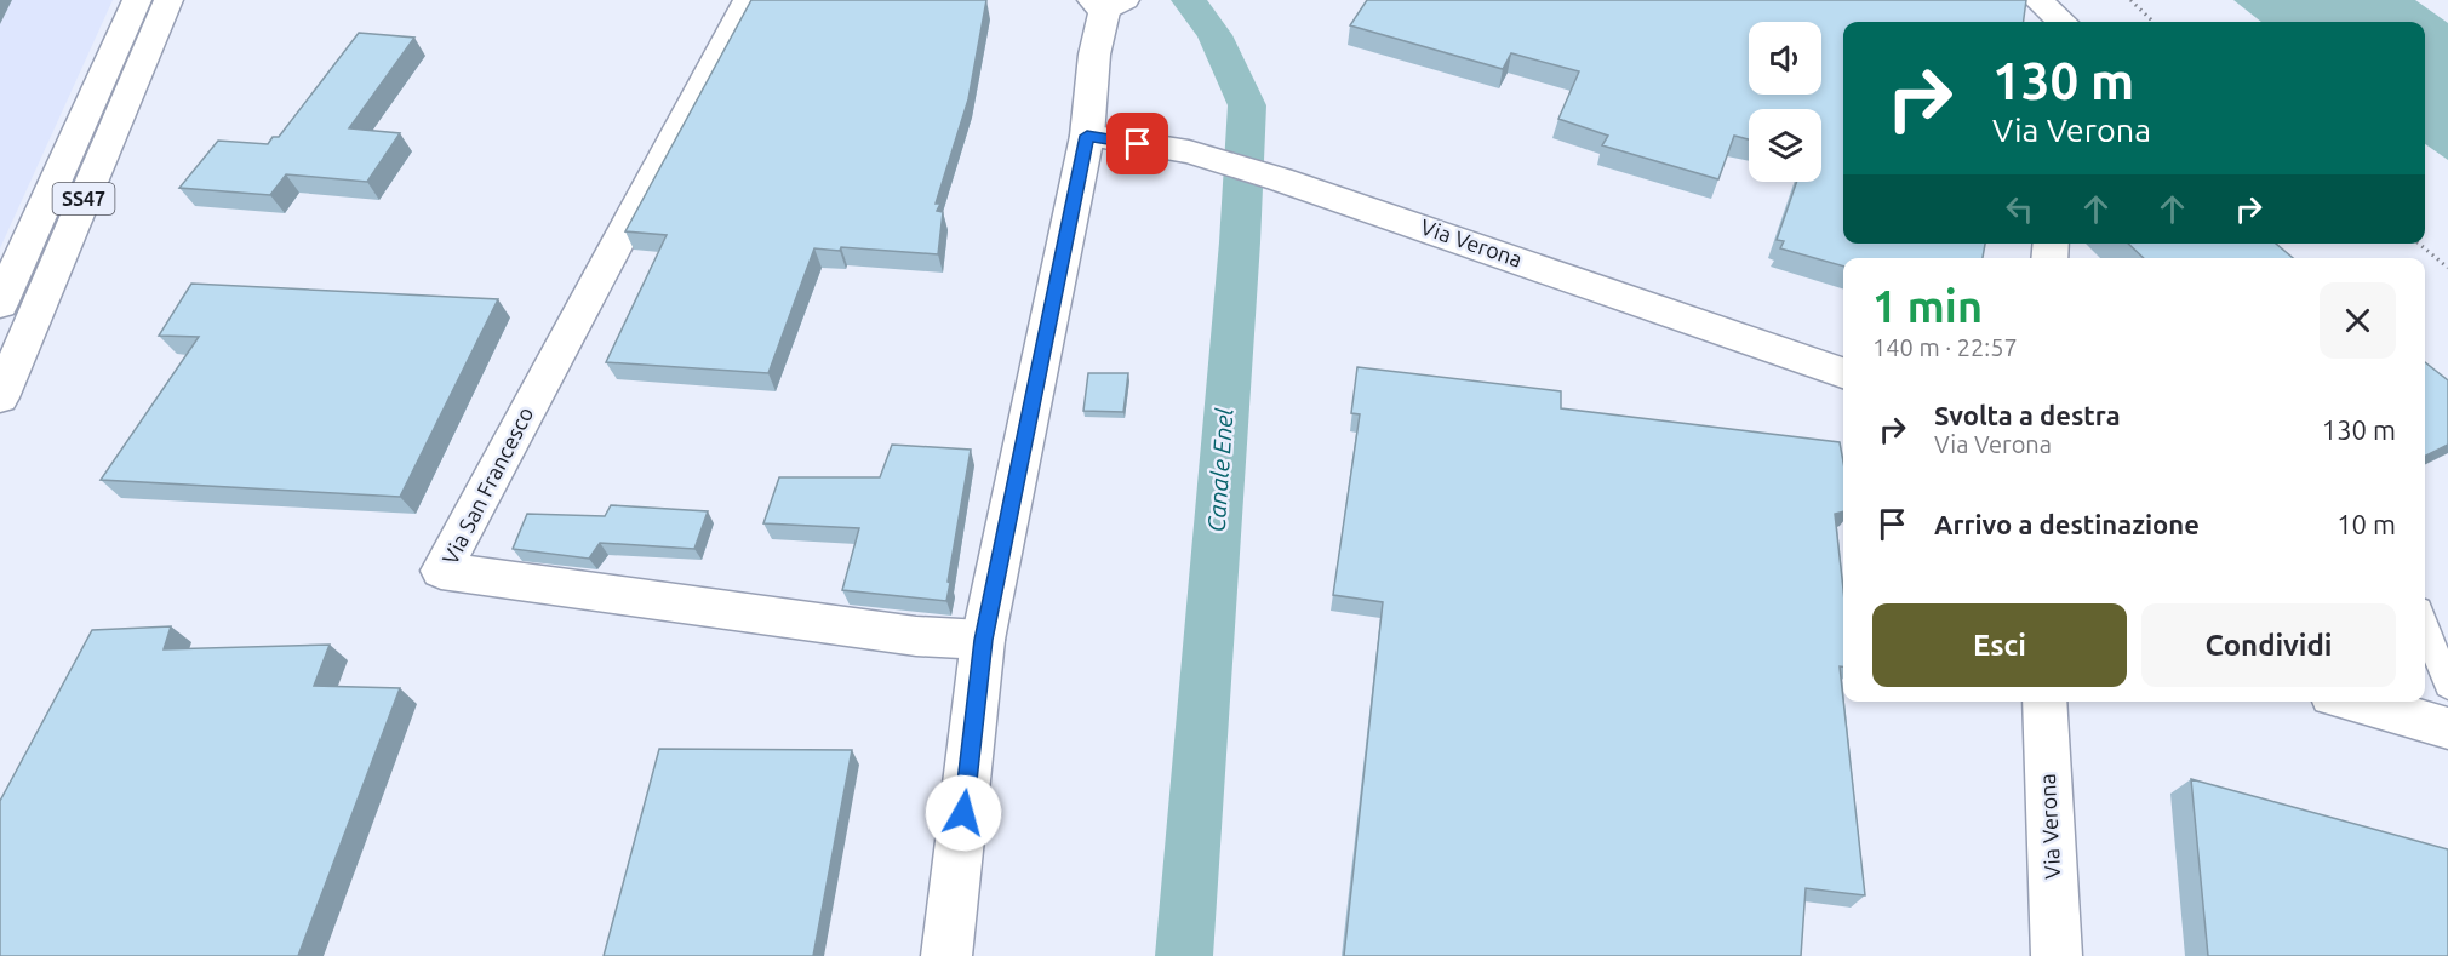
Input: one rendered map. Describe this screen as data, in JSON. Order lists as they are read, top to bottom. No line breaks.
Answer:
{"streets":{"main road":["SS47","Via Verona","Via San Francesco"]},"water":["Canale Enel"],"page":{"turn":["130 m","Via Verona"],"heading":["1 min","140 m · 22:57"],"list":[{"name":"Svolta a destra","note":"Via Verona","value":"130 m"},{"name":"Arrivo a destinazione","value":"10 m"}],"buttons":["Esci","Condividi"]}}
